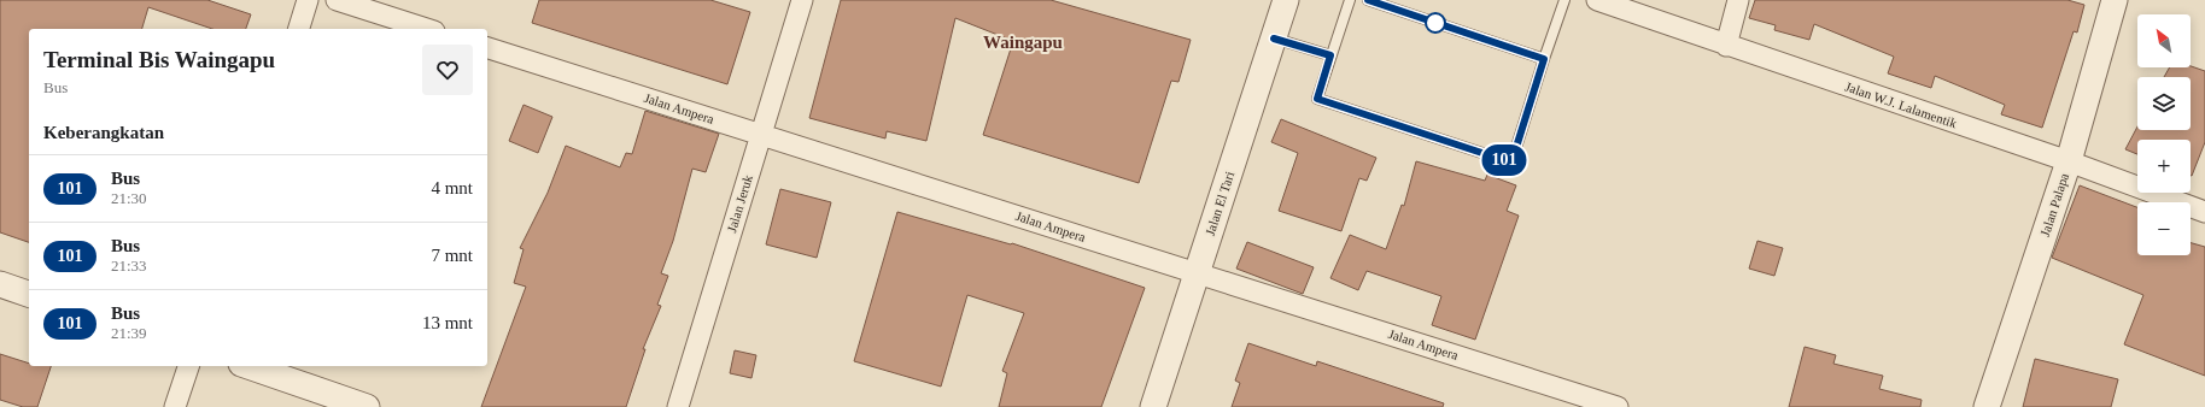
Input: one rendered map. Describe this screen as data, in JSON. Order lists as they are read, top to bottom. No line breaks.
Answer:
{"streets":{"street":["Jalan W.J. Lalamentik","Jalan Ampera","Jalan Jeruk","Jalan El Tari","Jalan Palapa"]},"crossings":[["Jalan W.J. Lalamentik","Jalan Palapa"],["Jalan Ampera","Jalan Jeruk"],["Jalan Ampera","Jalan El Tari"]],"districts":["Waingapu"],"lines":["bus line 101"],"north":"top left","page":{"on_map":"101","map_buttons":["+","−"],"heading":[["Terminal Bis Waingapu","Bus"],"Keberangkatan"],"list":[{"mark":"101","name":"Bus","note":"21:30","value":"4 mnt"},{"mark":"101","name":"Bus","note":"21:33","value":"7 mnt"},{"mark":"101","name":"Bus","note":"21:39","value":"13 mnt"}]}}
